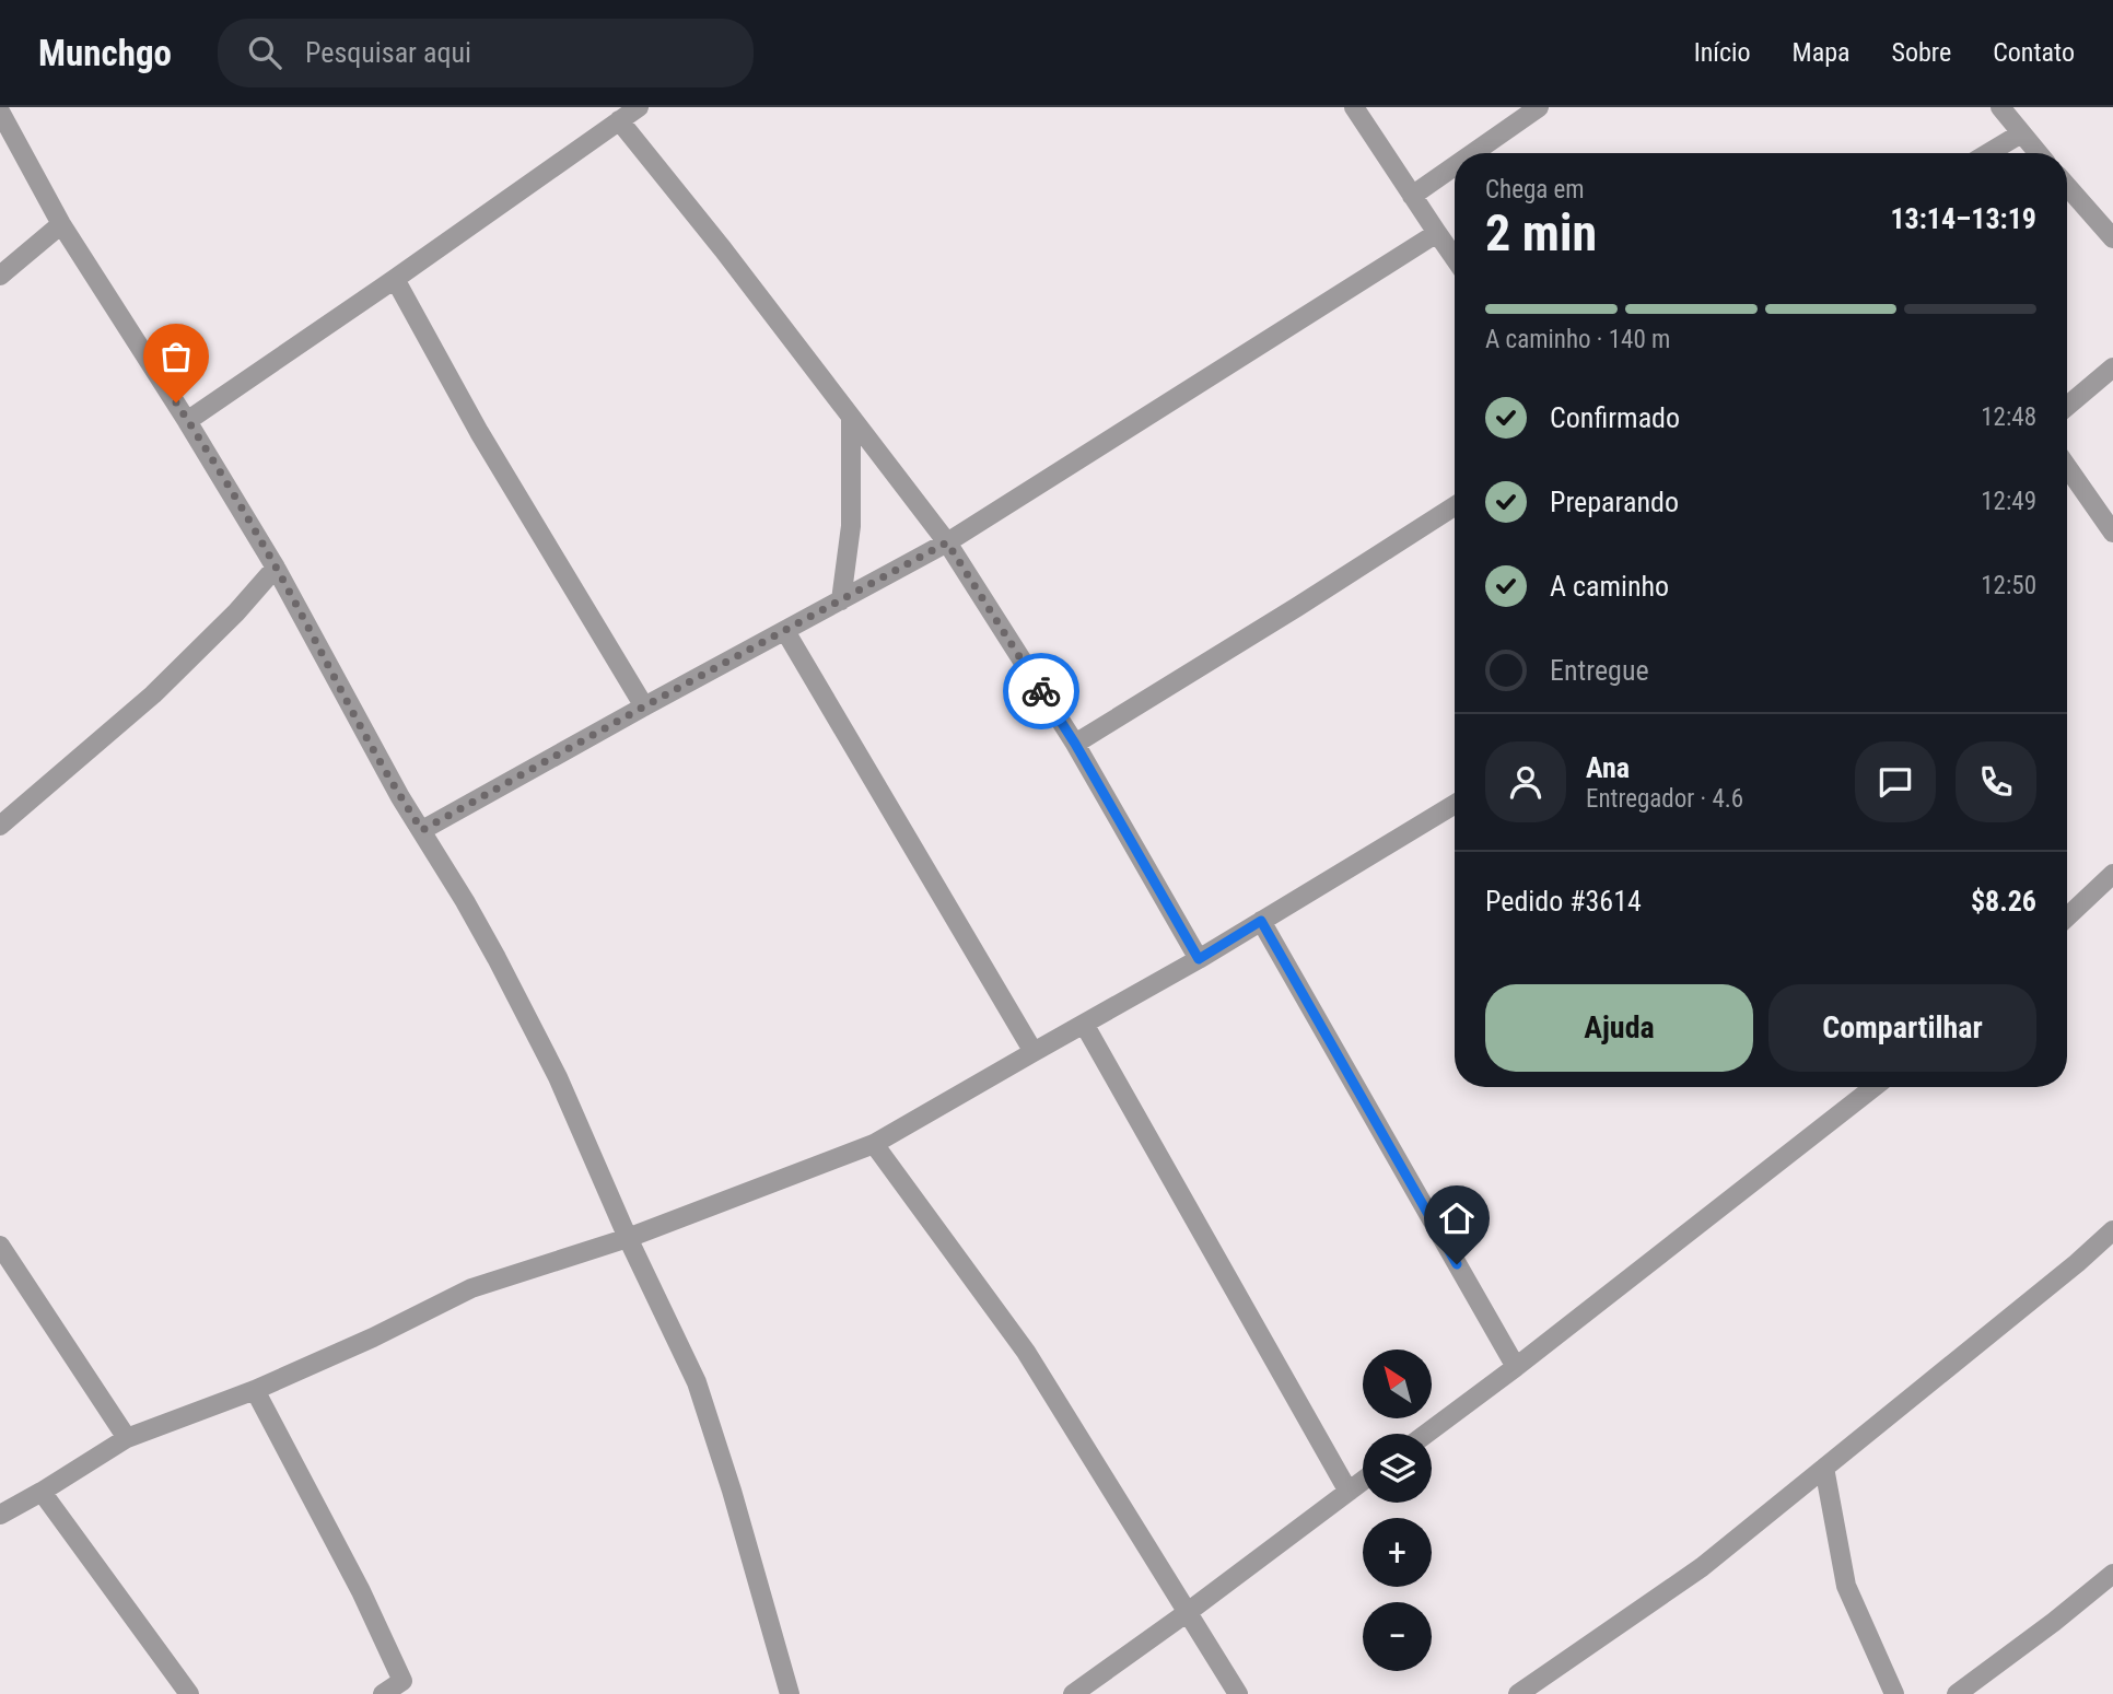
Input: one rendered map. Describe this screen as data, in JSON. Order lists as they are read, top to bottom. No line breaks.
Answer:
{"north":"top left","page":{"header":"Munchgo","search":"Pesquisar aqui","nav":["Início","Mapa","Sobre","Contato"],"heading":["2 min","Chega em","13:14–13:19"],"panel":["Ana","Entregador · 4.6","Pedido #3614","$8.26"],"bar":"A caminho · 140 m","list":[["Confirmado","12:48"],["Preparando","12:49"],["A caminho","12:50"],"Entregue"],"buttons":["Ajuda","Compartilhar"],"map_buttons":["+","−"]}}
